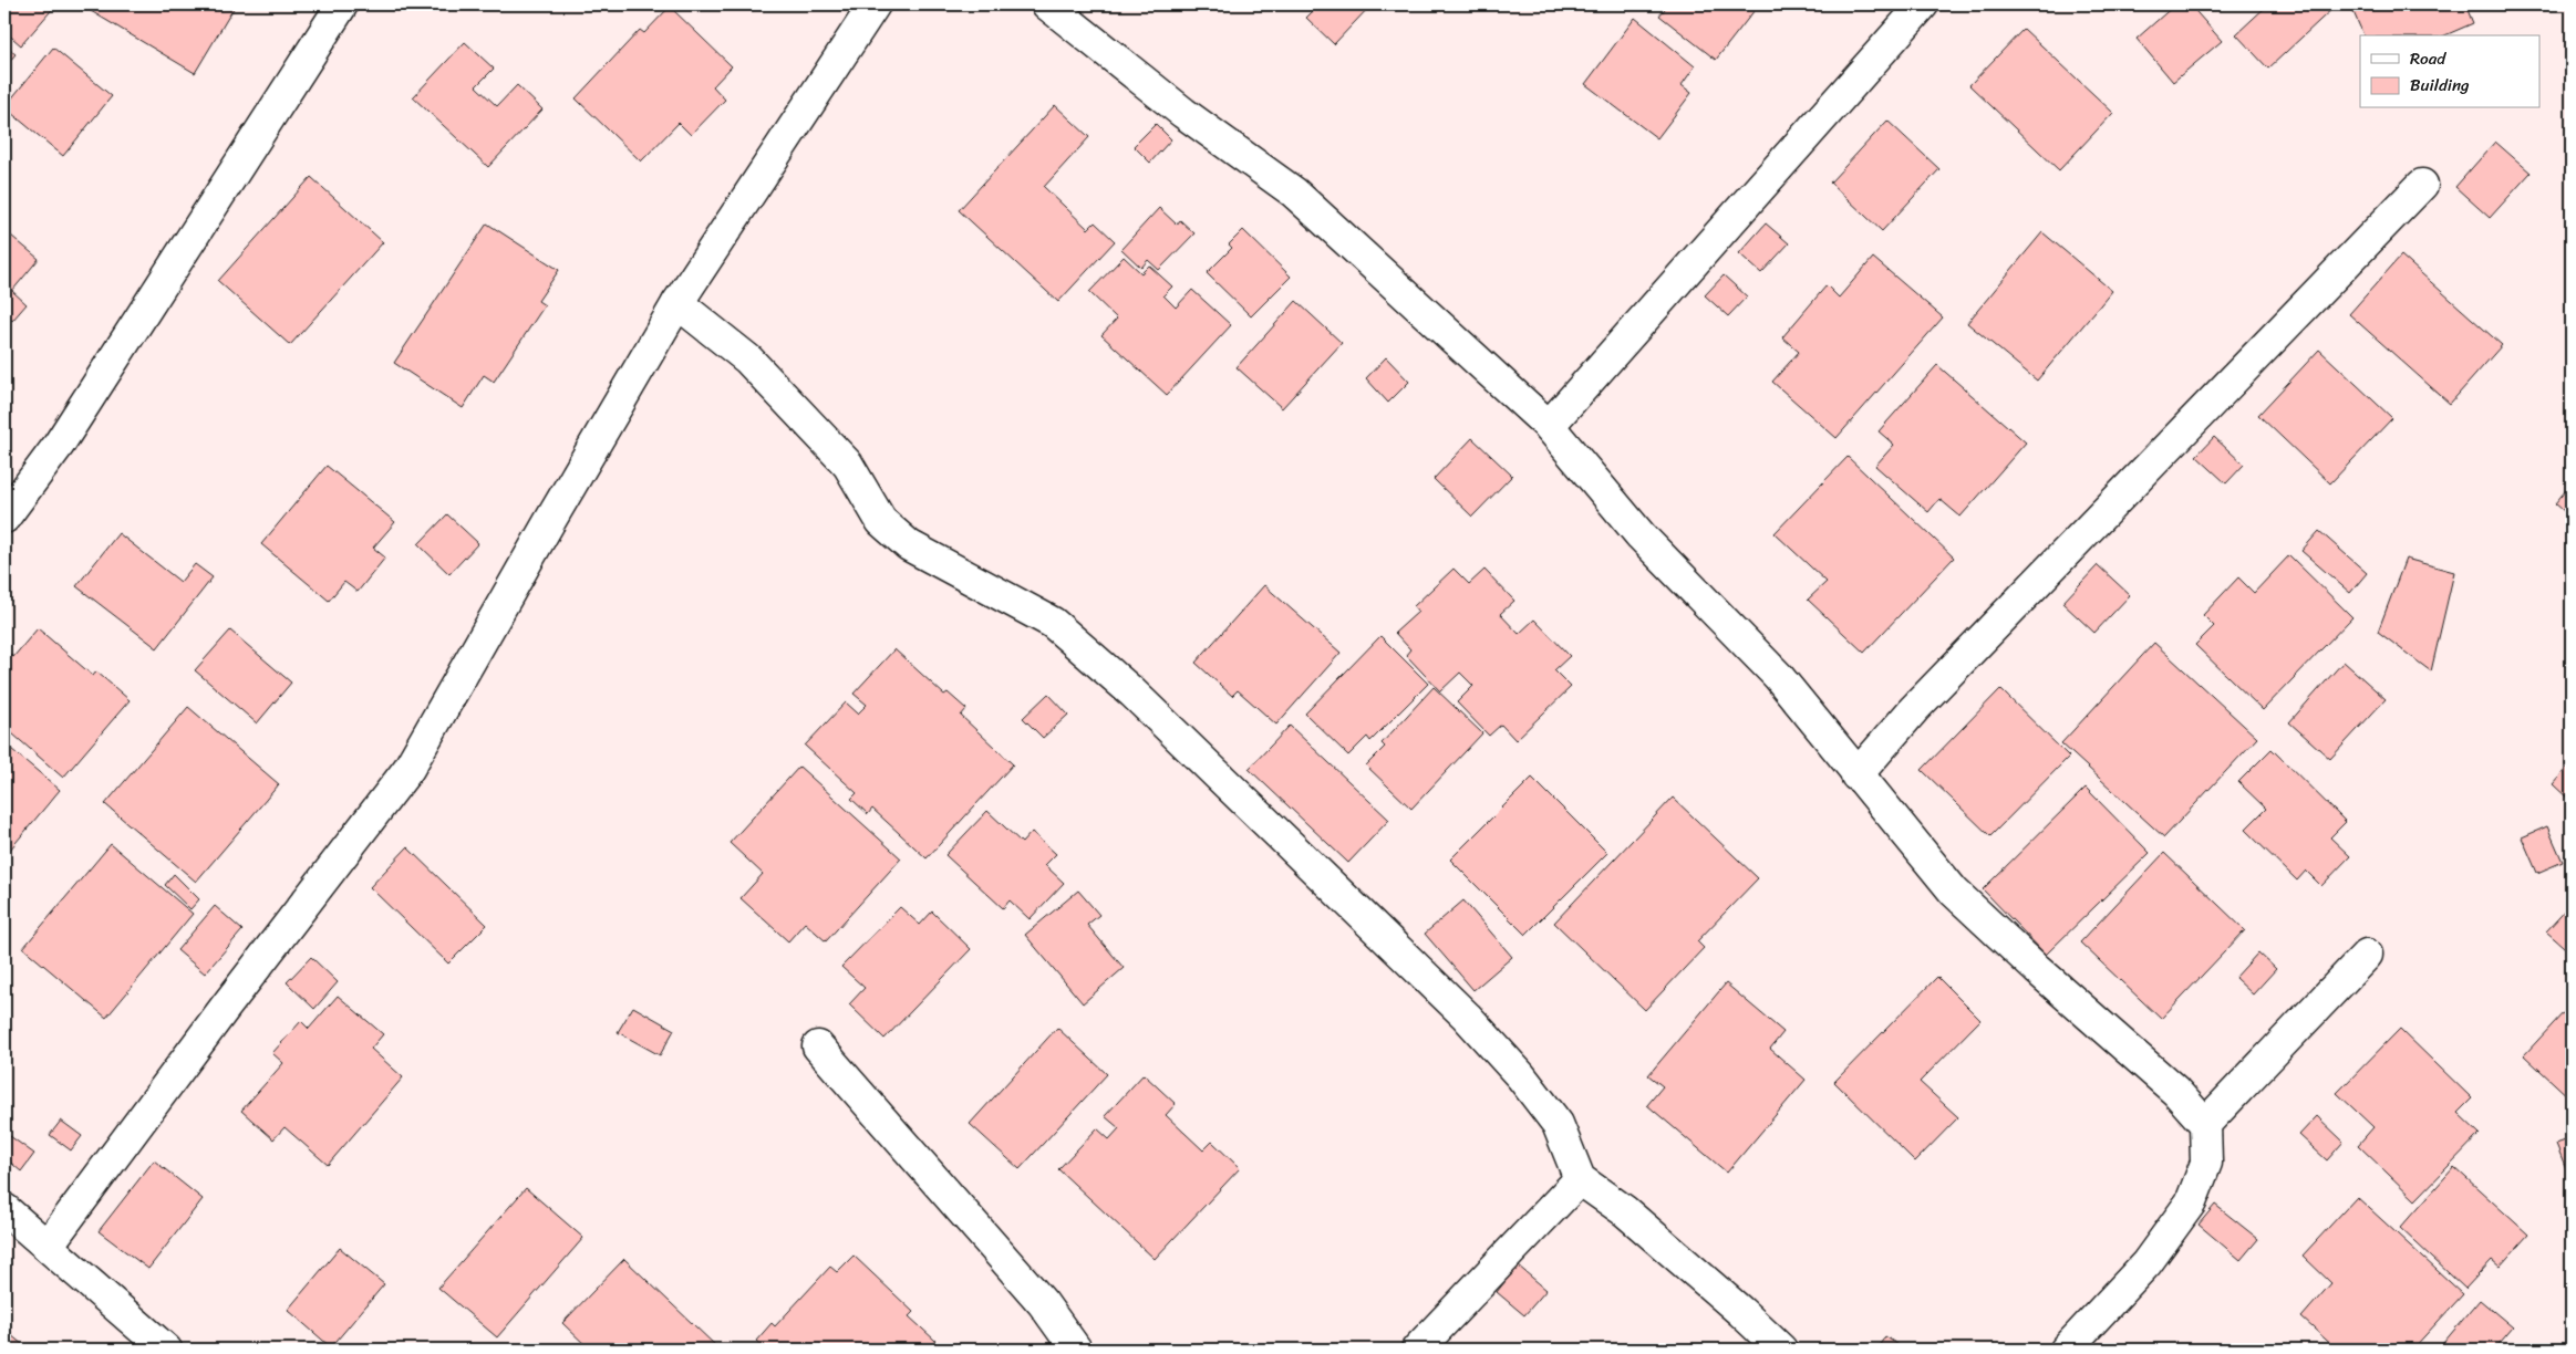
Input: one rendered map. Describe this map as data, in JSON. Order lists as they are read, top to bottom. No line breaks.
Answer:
{"legend":["Road","Building"]}
